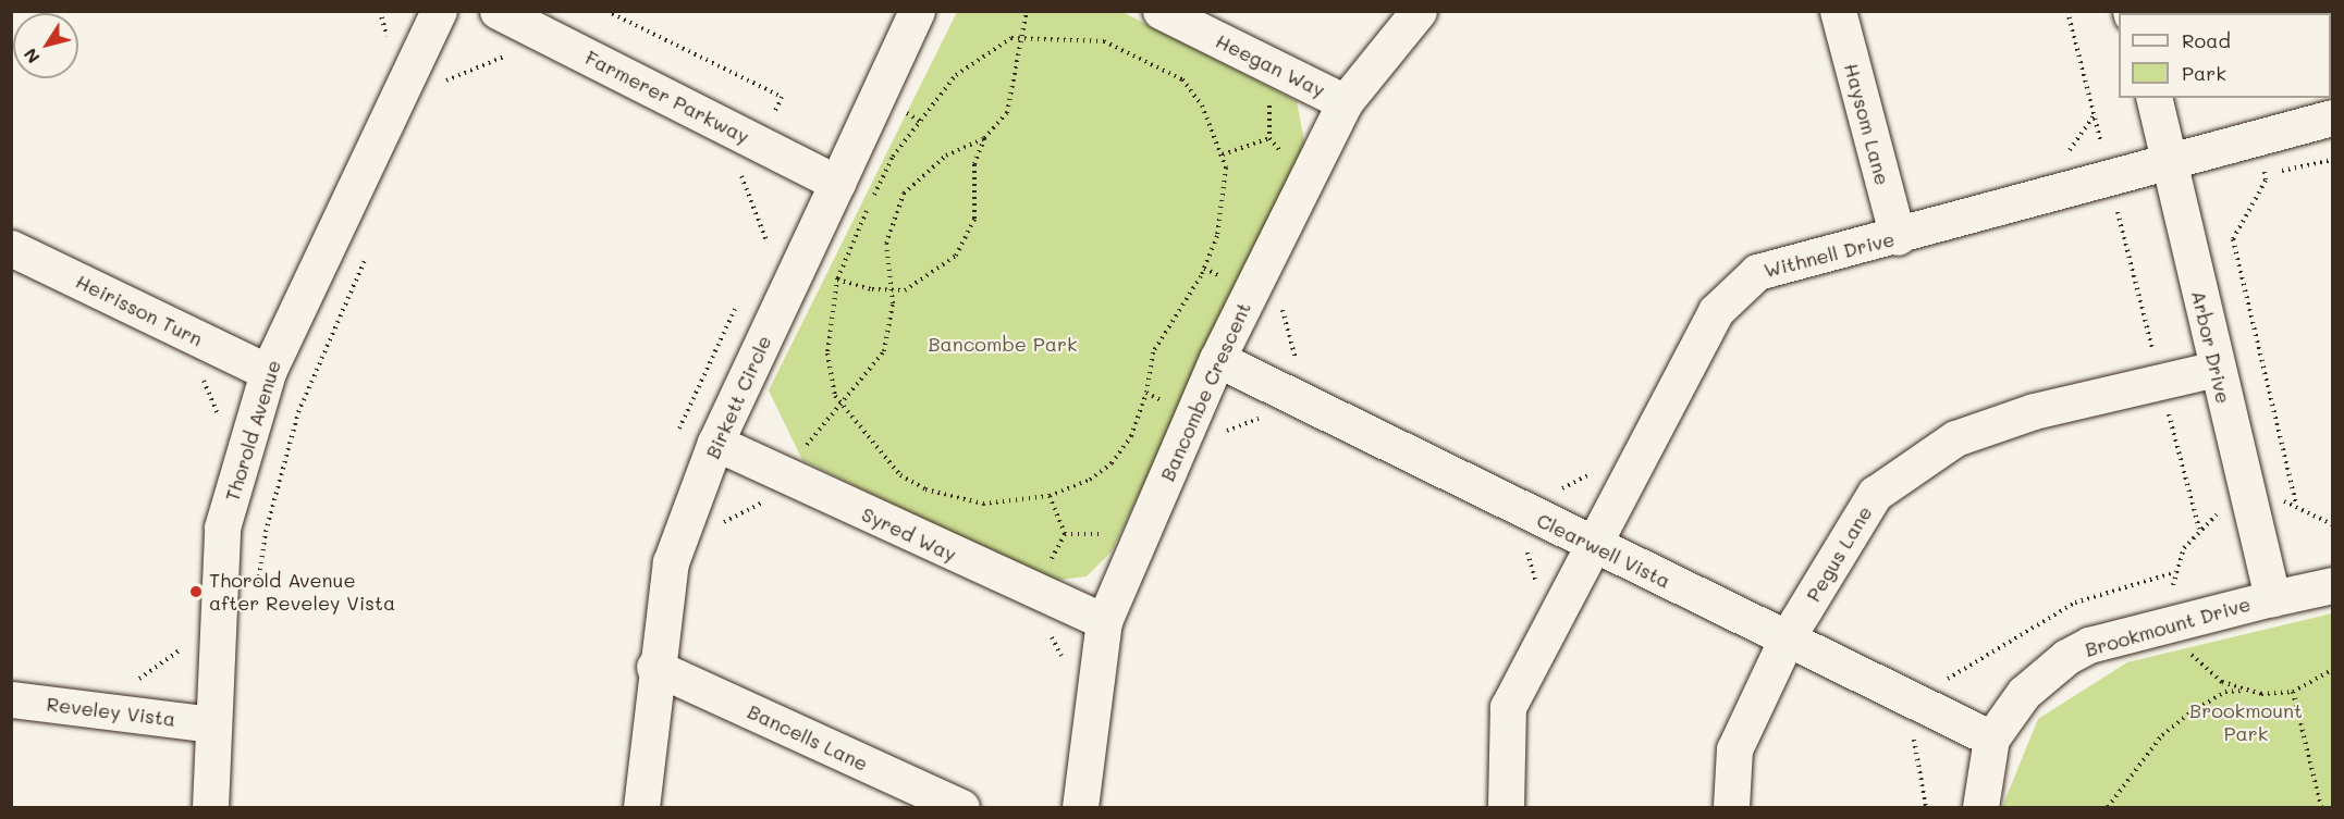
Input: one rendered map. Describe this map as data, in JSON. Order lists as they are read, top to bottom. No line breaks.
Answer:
{"streets":{"street":["Heegan Way","Farmerer Parkway","Haysom Lane","Withnell Drive","Heirisson Turn","Arbor Drive","Bancombe Crescent","Birkett Circle","Thorold Avenue","Syred Way","Clearwell Vista","Pegus Lane","Brookmount Drive","Reveley Vista","Bancells Lane"]},"crossings":[["Heegan Way","Bancombe Crescent"],["Farmerer Parkway","Birkett Circle"],["Haysom Lane","Withnell Drive"],["Withnell Drive","Arbor Drive"],["Withnell Drive","Clearwell Vista"],["Heirisson Turn","Thorold Avenue"],["Arbor Drive","Pegus Lane"],["Arbor Drive","Brookmount Drive"],["Bancombe Crescent","Syred Way"],["Bancombe Crescent","Clearwell Vista"],["Birkett Circle","Syred Way"],["Birkett Circle","Bancells Lane"],["Thorold Avenue","Reveley Vista"],["Clearwell Vista","Pegus Lane"],["Clearwell Vista","Brookmount Drive"]],"parks":["Bancombe Park","Brookmount Park"],"places":["Thorold Avenue after Reveley Vista"],"legend":["Road","Park"],"north":"bottom left"}
